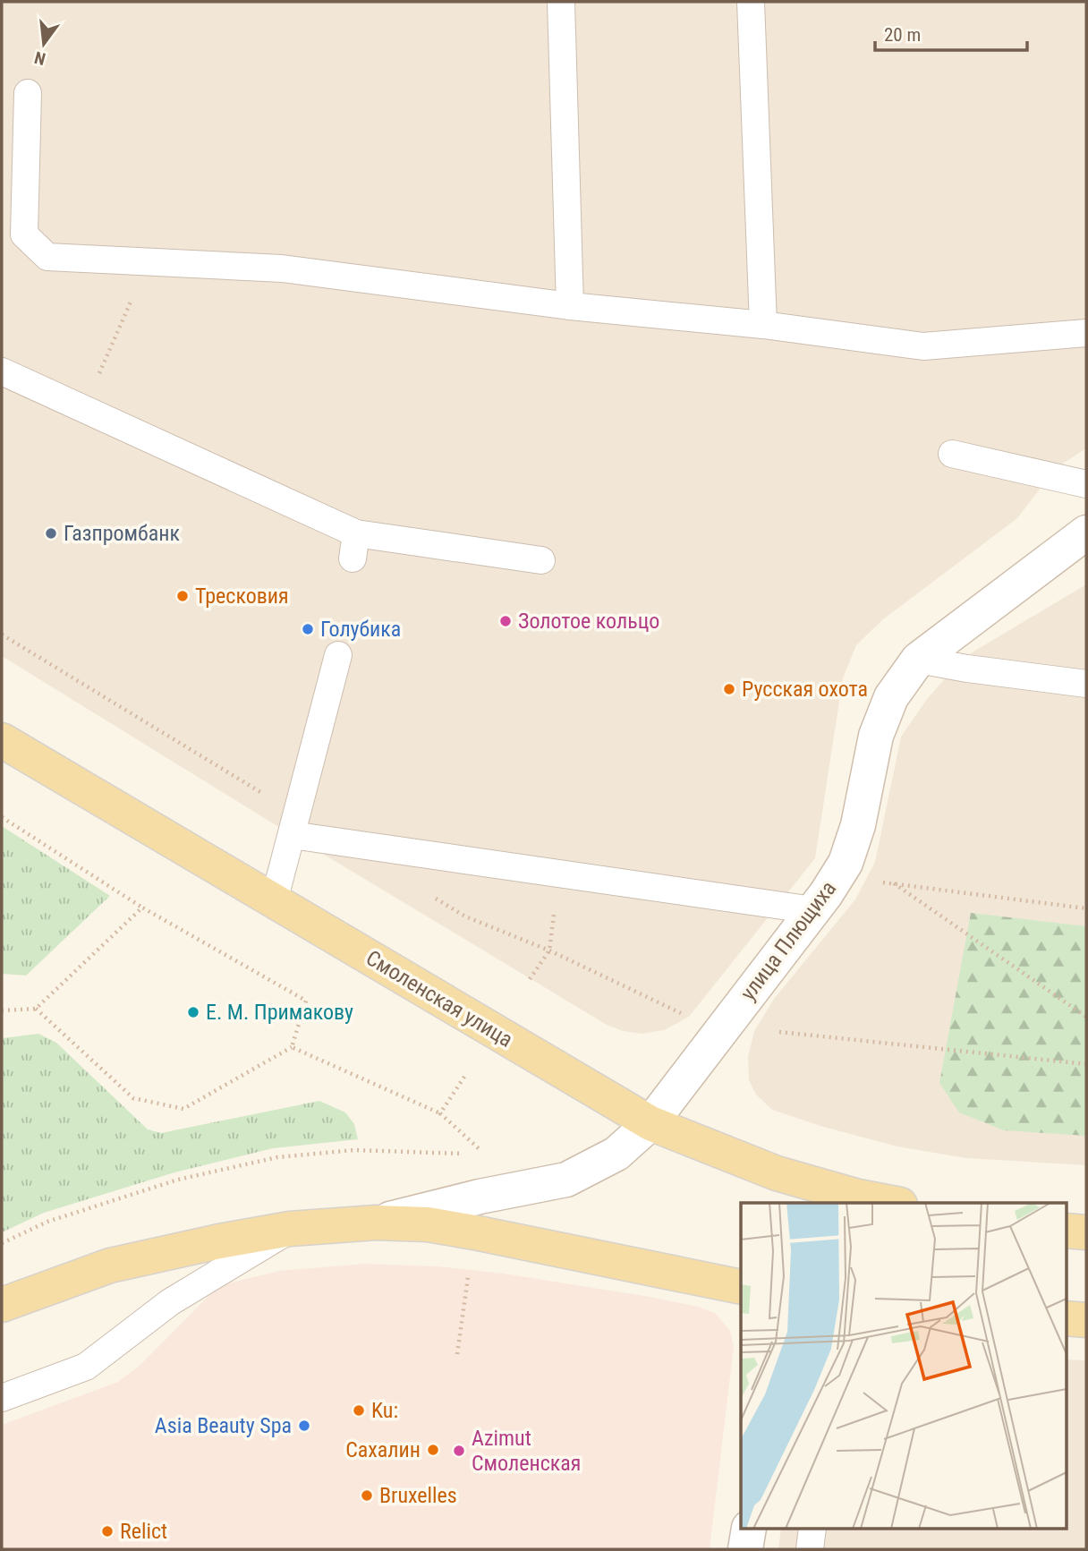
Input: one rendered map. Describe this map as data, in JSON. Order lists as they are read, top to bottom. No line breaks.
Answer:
{"streets":{"main road":["Смоленская улица"],"street":["улица Плющиха"]},"crossings":[["улица Плющиха","Смоленская улица"]],"places":["Газпромбанк","Тресковия","Золотое кольцо","Голубика","Русская охота","Е. М. Примакову","Ku:","Asia Beauty Spa","Сахалин","Azimut Смоленская","Bruxelles","Relict"],"scale_bar":"20 m","north":"bottom"}
